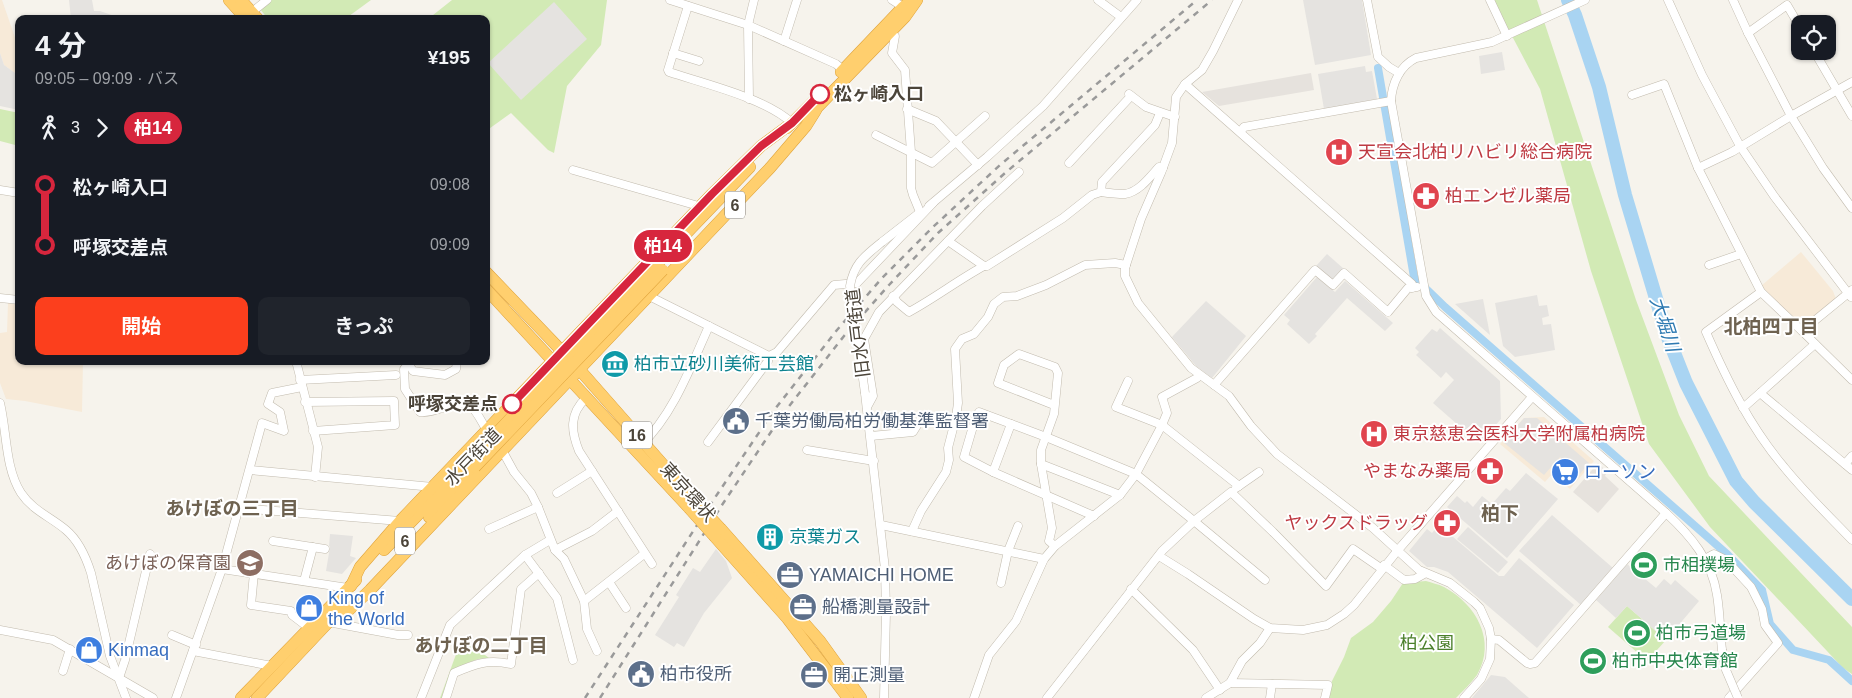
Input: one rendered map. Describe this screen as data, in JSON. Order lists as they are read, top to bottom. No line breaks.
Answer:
{"streets":{"highway":["6","16","水戸街道","東京環状"],"street":["旧水戸街道"]},"crossings":[["6","水戸街道"],["6","東京環状"]],"districts":["北柏四丁目","あけぼの三丁目","柏下","あけぼの二丁目"],"water":["大堀川"],"parks":["柏公園"],"places":{"other":["松ヶ崎入口","呼塚交差点"],"hospital":["天宣会北柏リハビリ総合病院","東京慈恵会医科大学附属柏病院"],"pharmacy":["柏エンゼル薬局","やまなみ薬局","ヤックスドラッグ"],"museum":["柏市立砂川美術工芸館"],"public building":["千葉労働局柏労働基準監督署","柏市役所"],"supermarket":["ローソン"],"building":["京葉ガス"],"school or university":["あけぼの保育園"],"sports":["市相撲場","柏市弓道場","柏市中央体育館"],"office":["YAMAICHI HOME","船橋測量設計","開正測量"],"shop":["King of the World","Kinmaq"]},"lines":["bus line 柏14"],"page":{"on_map":"柏14","heading":["4 分","09:05 – 09:09 · バス","¥195"],"legs":["3","柏14"],"list":[{"name":"松ヶ崎入口","value":"09:08"},{"name":"呼塚交差点","value":"09:09"}],"buttons":["開始","きっぷ"]}}
